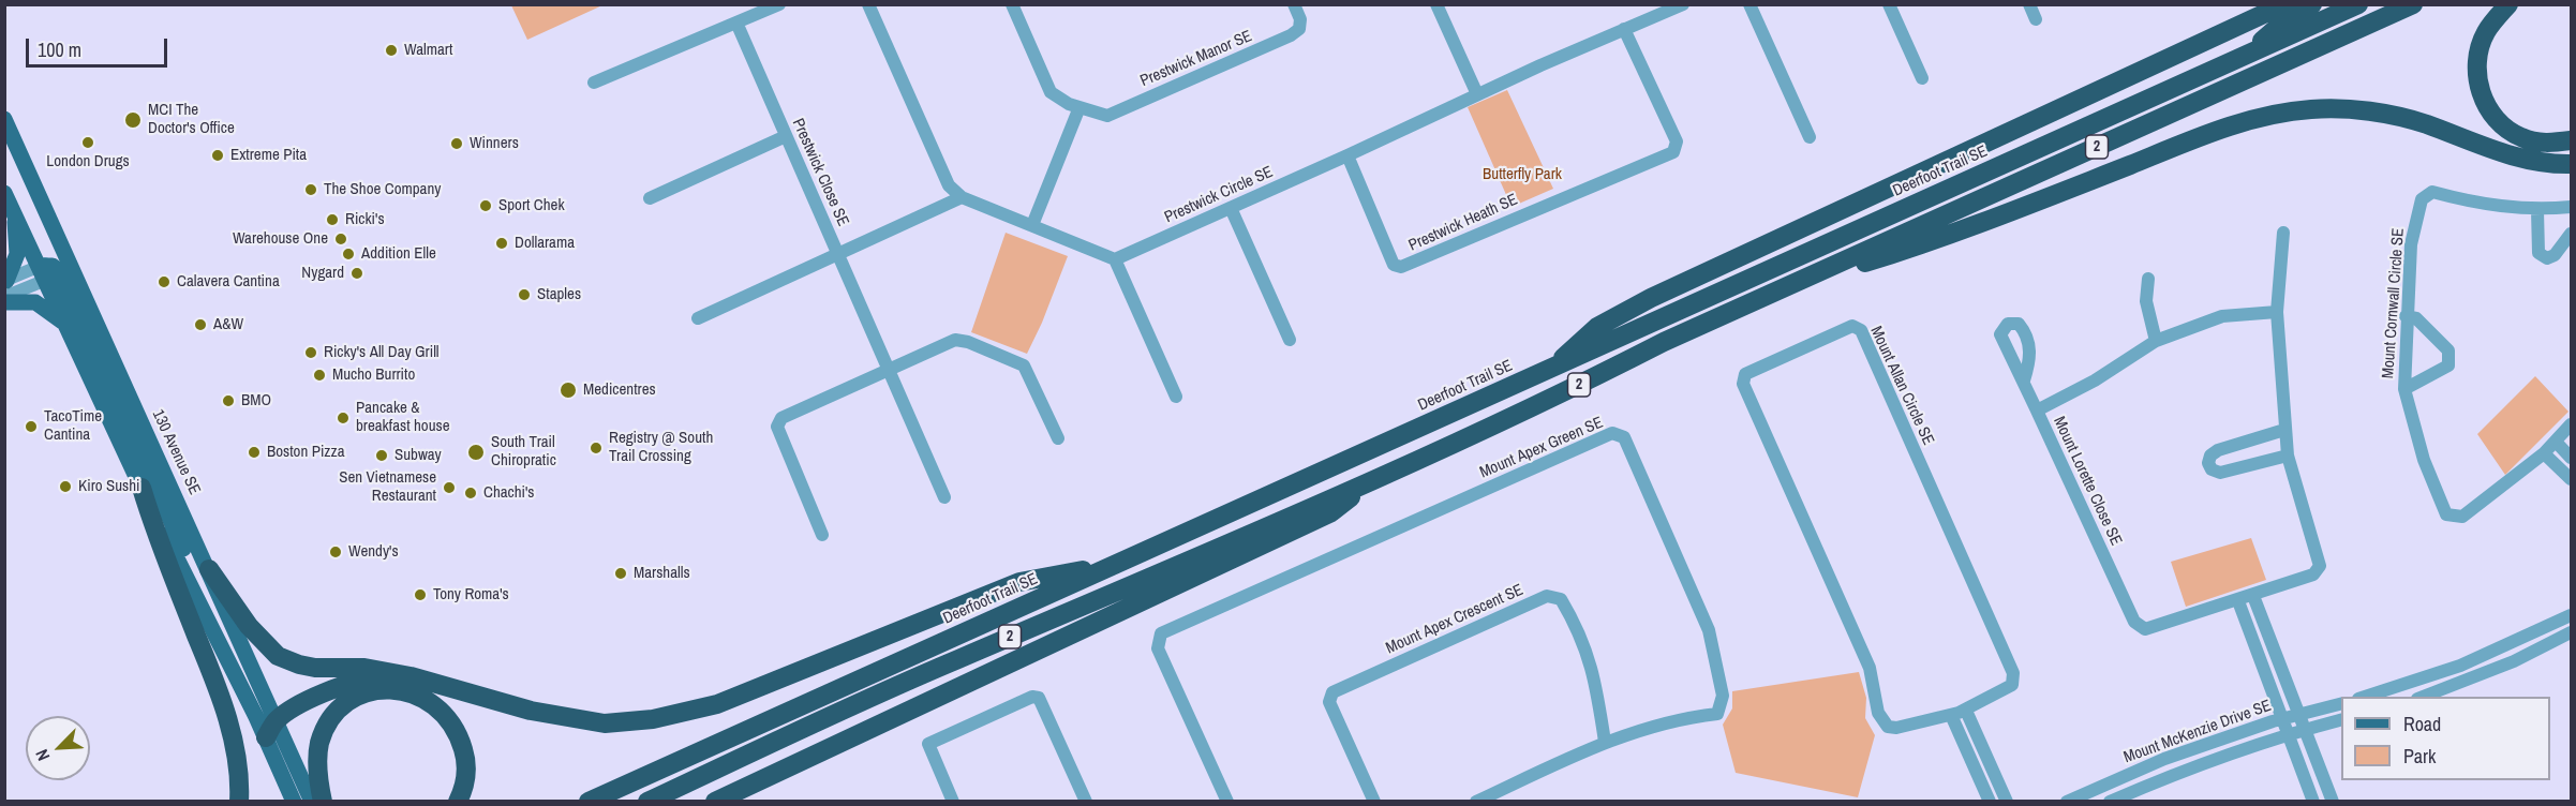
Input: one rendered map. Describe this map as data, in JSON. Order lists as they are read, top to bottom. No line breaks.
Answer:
{"streets":{"highway":["2","Deerfoot Trail SE"],"main road":["130 Avenue SE"],"street":["Prestwick Manor SE","Prestwick Close SE","Prestwick Circle SE","Prestwick Heath SE","Mount Cornwall Circle SE","Mount Allan Circle SE","Mount Apex Green SE","Mount Lorette Close SE","Mount Apex Crescent SE","Mount McKenzie Drive SE"]},"crossings":[["Prestwick Circle SE","Prestwick Heath SE"],["Mount Apex Green SE","Mount Apex Crescent SE"]],"parks":["Butterfly Park"],"places":["Walmart","MCI The Doctor's Office","London Drugs","Winners","Extreme Pita","The Shoe Company","Sport Chek","Ricki's","Warehouse One","Dollarama","Addition Elle","Nygard","Calavera Cantina","Staples","A&W","Ricky's All Day Grill","Mucho Burrito","Medicentres","BMO","Pancake & breakfast house","TacoTime Cantina","Registry @ South Trail Crossing","Boston Pizza","South Trail Chiropratic","Subway","Kiro Sushi","Sen Vietnamese Restaurant","Chachi's","Wendy's","Marshalls","Tony Roma's"],"legend":["Road","Park"],"scale_bar":"100 m","north":"bottom left"}
